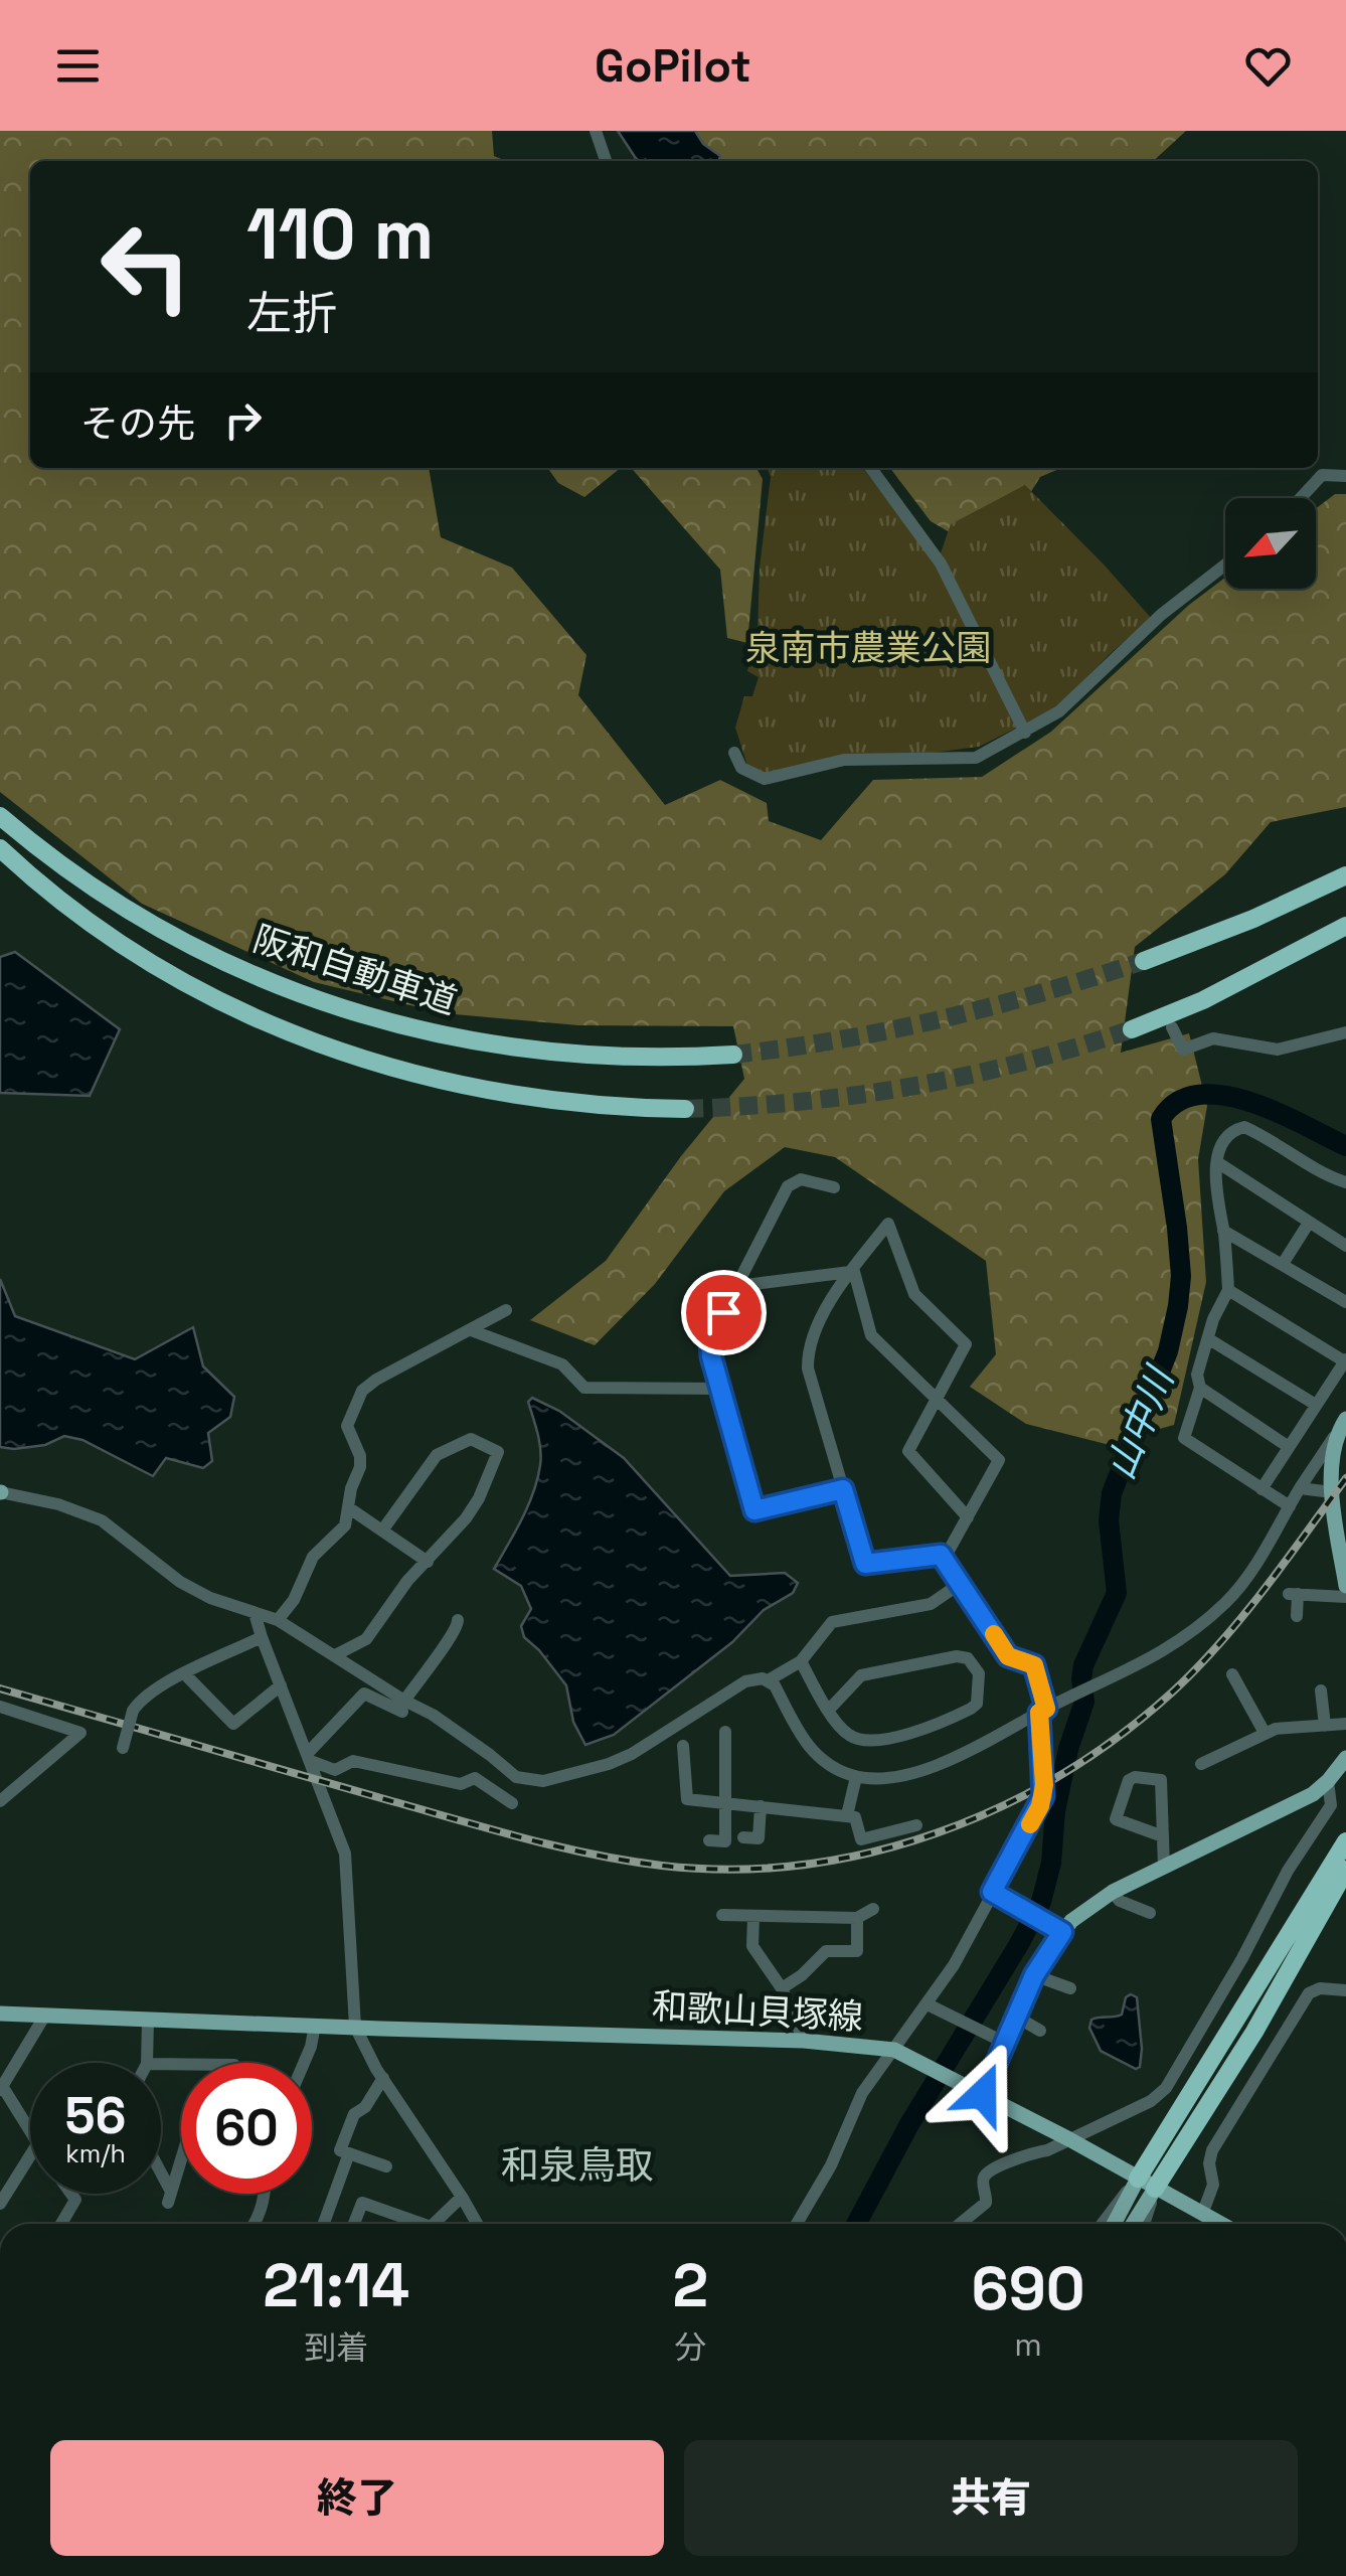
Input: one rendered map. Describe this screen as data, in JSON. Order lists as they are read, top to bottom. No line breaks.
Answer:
{"streets":{"highway":["阪和自動車道"],"main road":["和歌山貝塚線"]},"districts":["和泉鳥取"],"water":["山中川"],"parks":["泉南市農業公園"],"north":"bottom left","page":{"header":"GoPilot","turn":["110 m","左折"],"then":"その先","speed":"56 km/h","limit":"60","eta":["21:14","到着","2","分","690","m"],"buttons":["終了","共有"]}}
